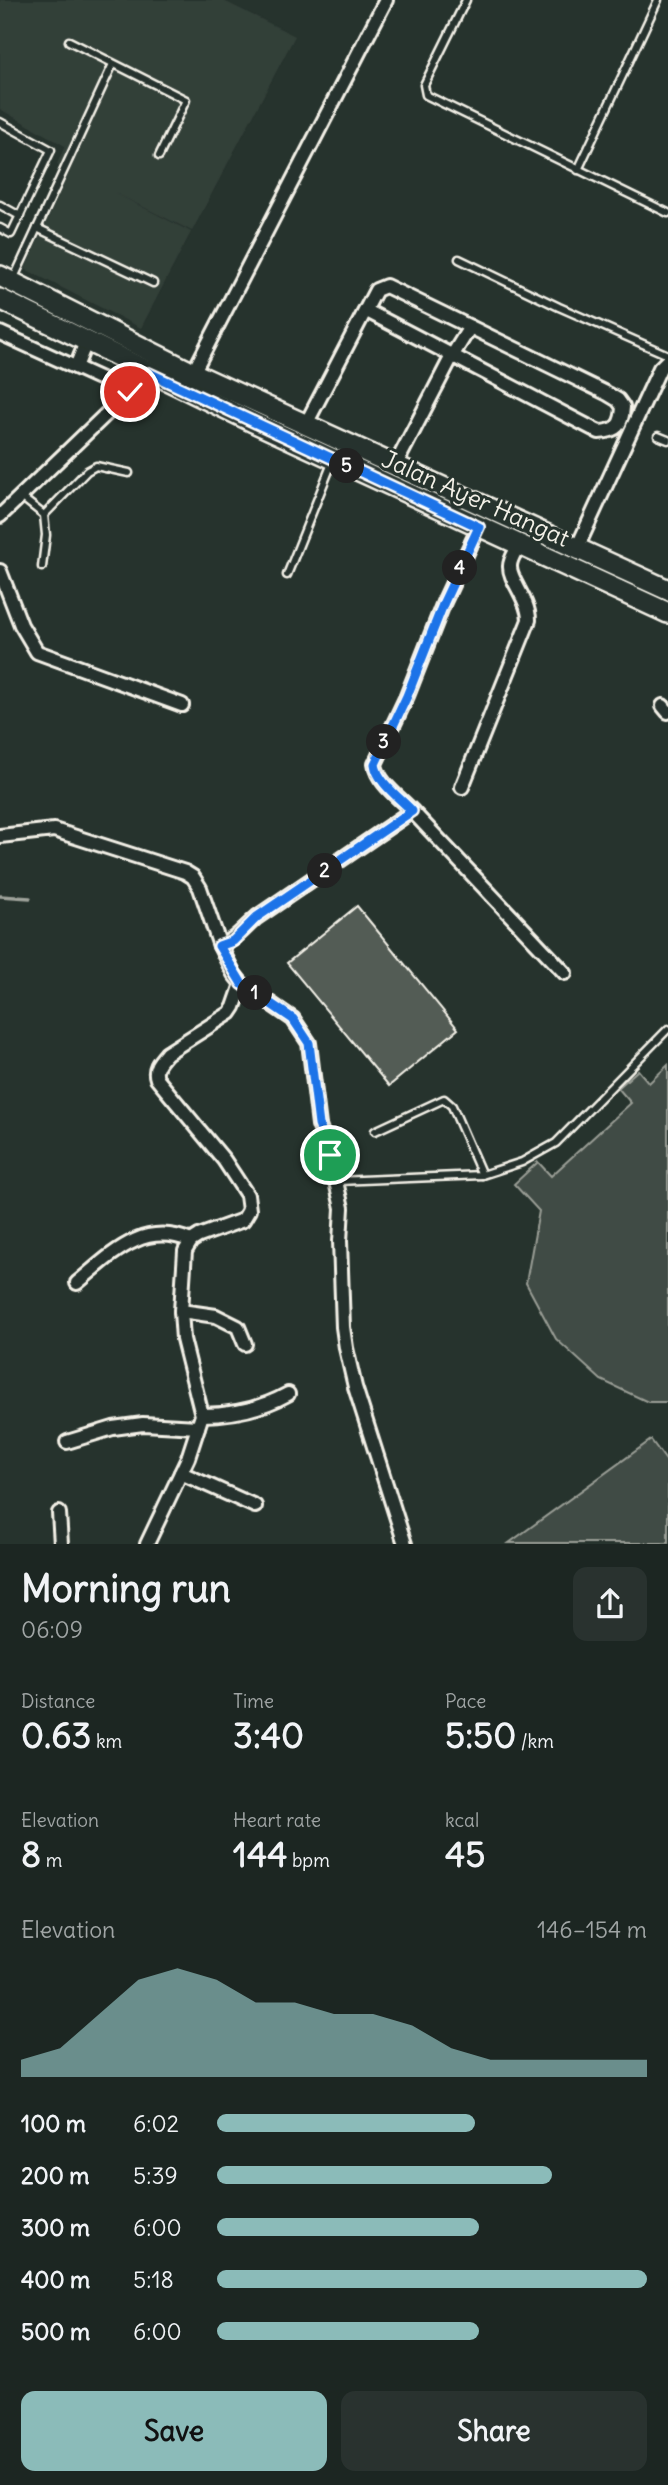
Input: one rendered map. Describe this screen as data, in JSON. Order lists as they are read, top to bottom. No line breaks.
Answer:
{"streets":{"main road":["Jalan Ayer Hangat"]},"page":{"pins":["5","4","3","2","1"],"heading":["Morning run","06:09"],"stats":[["Distance","0.63 km"],["Time","3:40"],["Pace","5:50 /km"],["Elevation","8 m"],["Heart rate","144 bpm"],["kcal","45"]],"chart":["Elevation","146–154 m"],"list":[{"name":"100 m","note":"6:02"},{"name":"200 m","note":"5:39"},{"name":"300 m","note":"6:00"},{"name":"400 m","note":"5:18"},{"name":"500 m","note":"6:00"}],"buttons":["Save","Share"]}}
